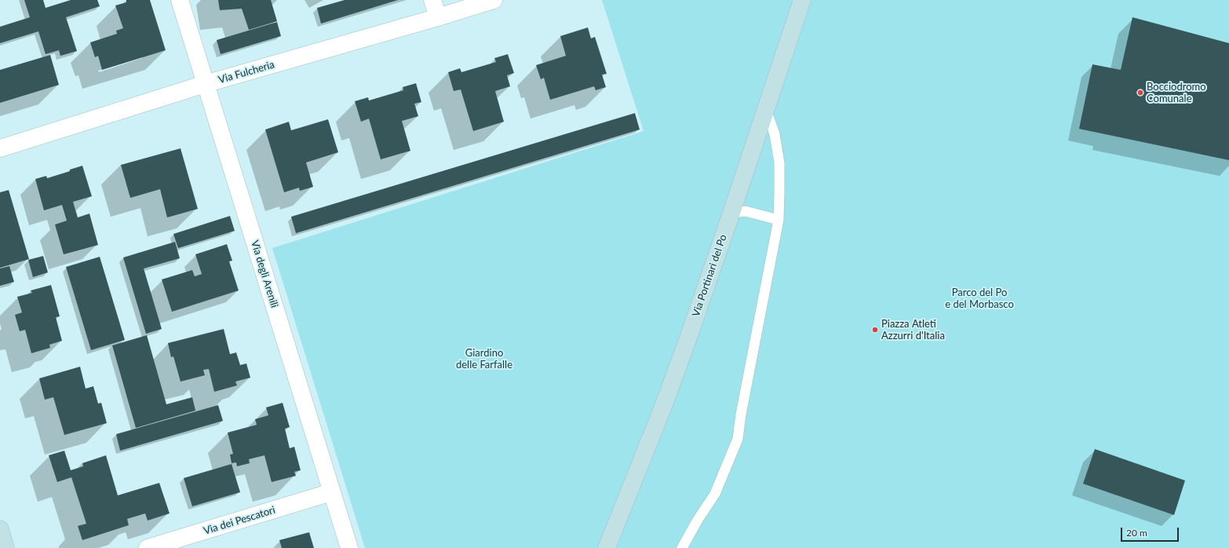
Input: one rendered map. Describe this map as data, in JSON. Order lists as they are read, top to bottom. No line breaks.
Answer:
{"streets":{"street":["Via Fulcheria","Via degli Arenili","Via Portinari del Po","Via dei Pescatori"]},"crossings":[["Via Fulcheria","Via degli Arenili"],["Via degli Arenili","Via dei Pescatori"]],"parks":["Parco del Po e del Morbasco","Giardino delle Farfalle"],"places":["Bocciodromo Comunale","Piazza Atleti Azzurri d'Italia"],"scale_bar":"20 m"}
